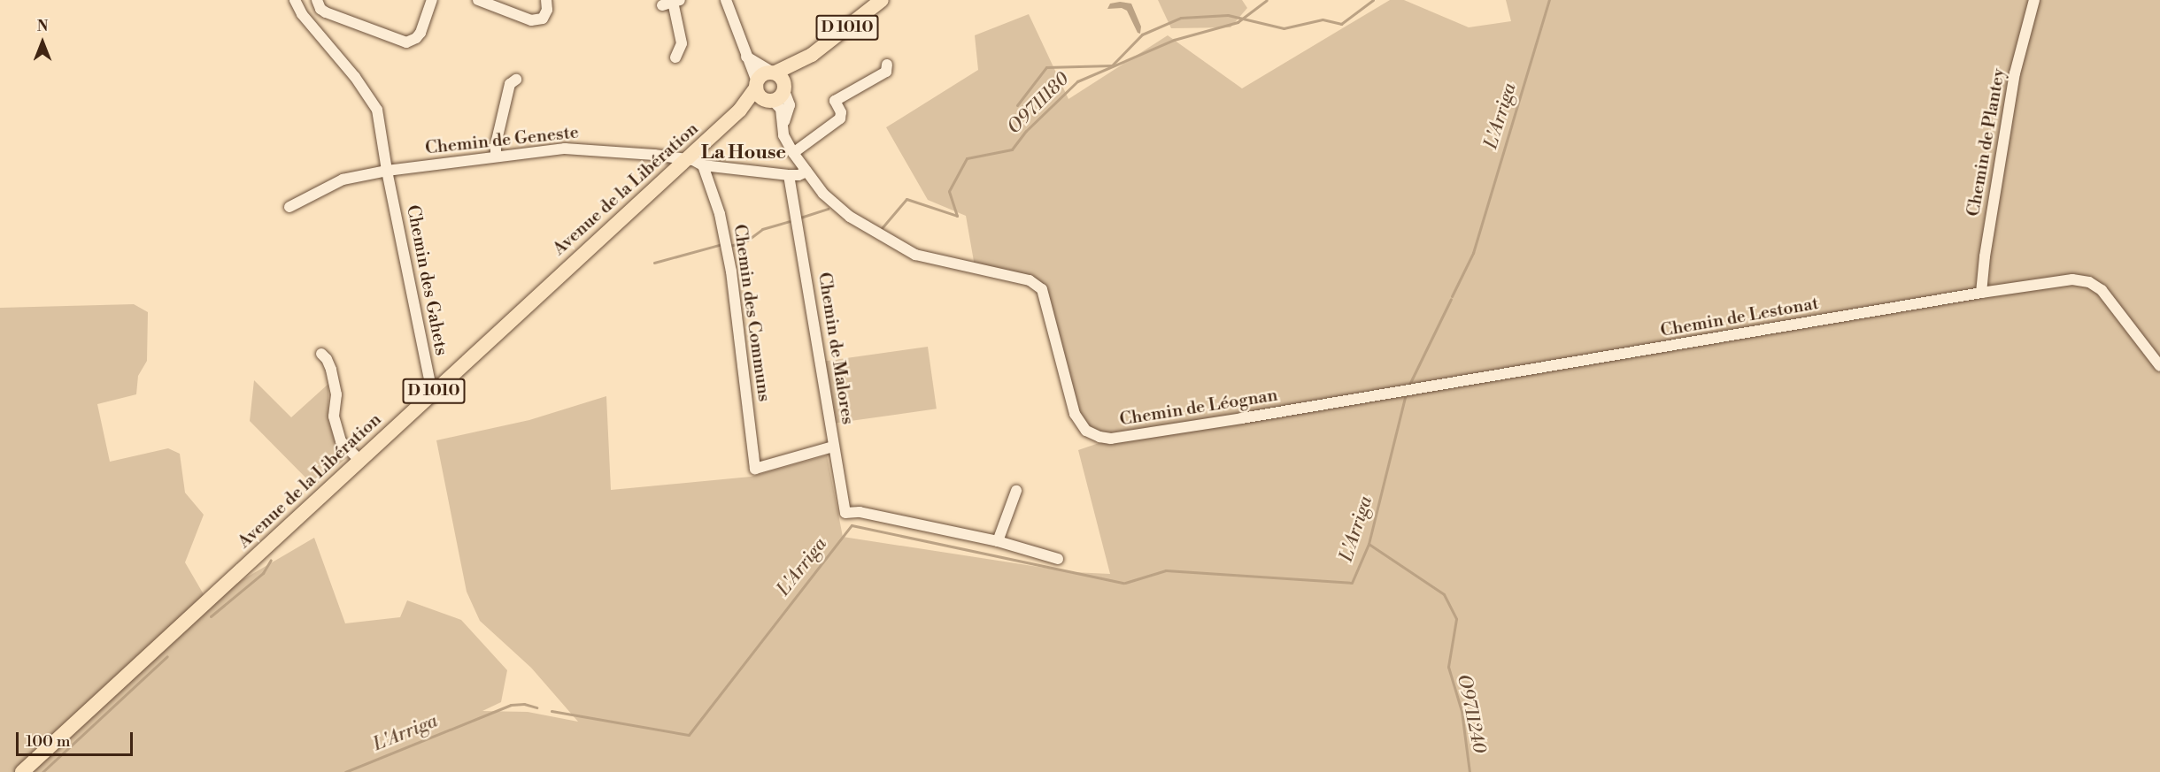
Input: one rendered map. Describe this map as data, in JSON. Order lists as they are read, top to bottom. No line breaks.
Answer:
{"streets":{"main road":["D 1010","Avenue de la Libération"],"street":["Chemin de Geneste","Chemin de Plantey","Chemin des Gahets","Chemin des Communs","Chemin de Lestonat","Chemin de Malores","Chemin de Léognan"]},"crossings":[["Chemin de Geneste","Avenue de la Libération"],["Chemin de Geneste","Chemin des Gahets"],["Chemin de Geneste","Chemin des Communs"],["Chemin de Geneste","Chemin de Malores"],["Chemin de Geneste","Chemin de Léognan"],["Chemin de Plantey","Chemin de Lestonat"],["Avenue de la Libération","Chemin des Gahets"],["Avenue de la Libération","Chemin de Léognan"],["Chemin des Communs","Chemin de Malores"],["Chemin de Lestonat","Chemin de Léognan"]],"districts":["La House"],"water":["O9711180","L'Arriga","O9711240"],"scale_bar":"100 m","north":"top"}
